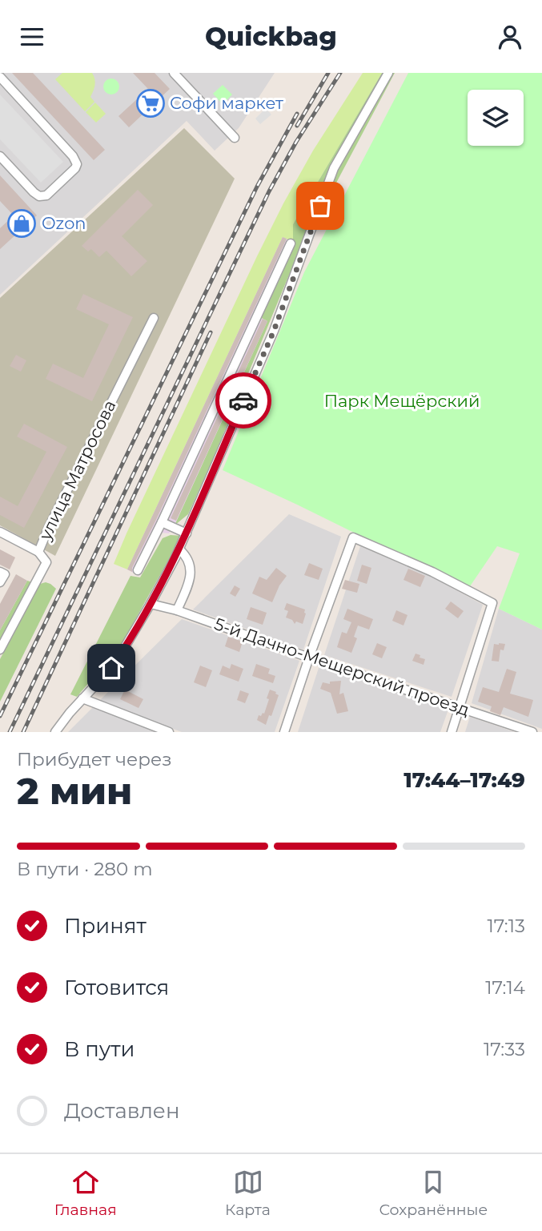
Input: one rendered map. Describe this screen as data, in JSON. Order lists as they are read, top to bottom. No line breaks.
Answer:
{"streets":{"street":["улица Матросова","5-й Дачно-Мещерский проезд"]},"parks":["Парк Мещёрский"],"places":{"supermarket":["Софи маркет"],"shop":["Ozon"]},"page":{"header":"Quickbag","heading":["2 мин","Прибудет через","17:44–17:49"],"bar":"В пути · 280 m","list":[["Принят","17:13"],["Готовится","17:14"],["В пути","17:33"],"Доставлен"],"tabs":["Главная","Карта","Сохранённые"]}}
